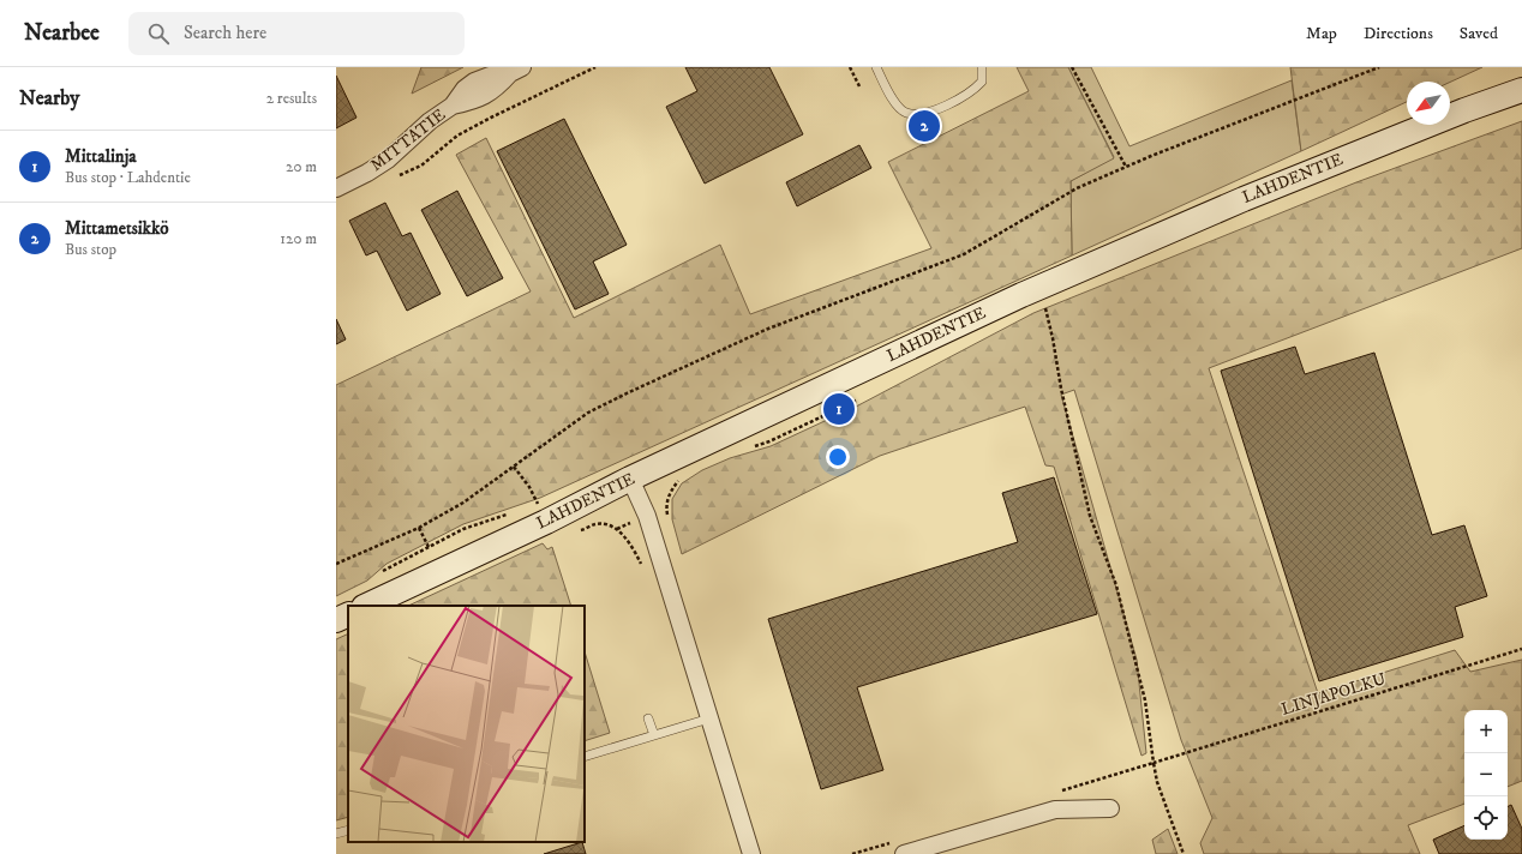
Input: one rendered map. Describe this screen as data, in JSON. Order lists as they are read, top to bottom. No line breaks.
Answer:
{"streets":{"main road":["LAHDENTIE"],"street":["MITTATIE"],"path":["LINJAPOLKU"]},"crossings":[["LAHDENTIE","LINJAPOLKU"]],"north":"bottom left","page":{"header":"Nearbee","search":"Search here","nav":["Map","Directions","Saved"],"heading":["Nearby","2 results"],"pins":["2","1"],"list":[{"mark":"1","name":"Mittalinja","note":"Bus stop · Lahdentie","value":"20 m"},{"mark":"2","name":"Mittametsikkö","note":"Bus stop","value":"120 m"}],"map_buttons":["+","−"]}}
